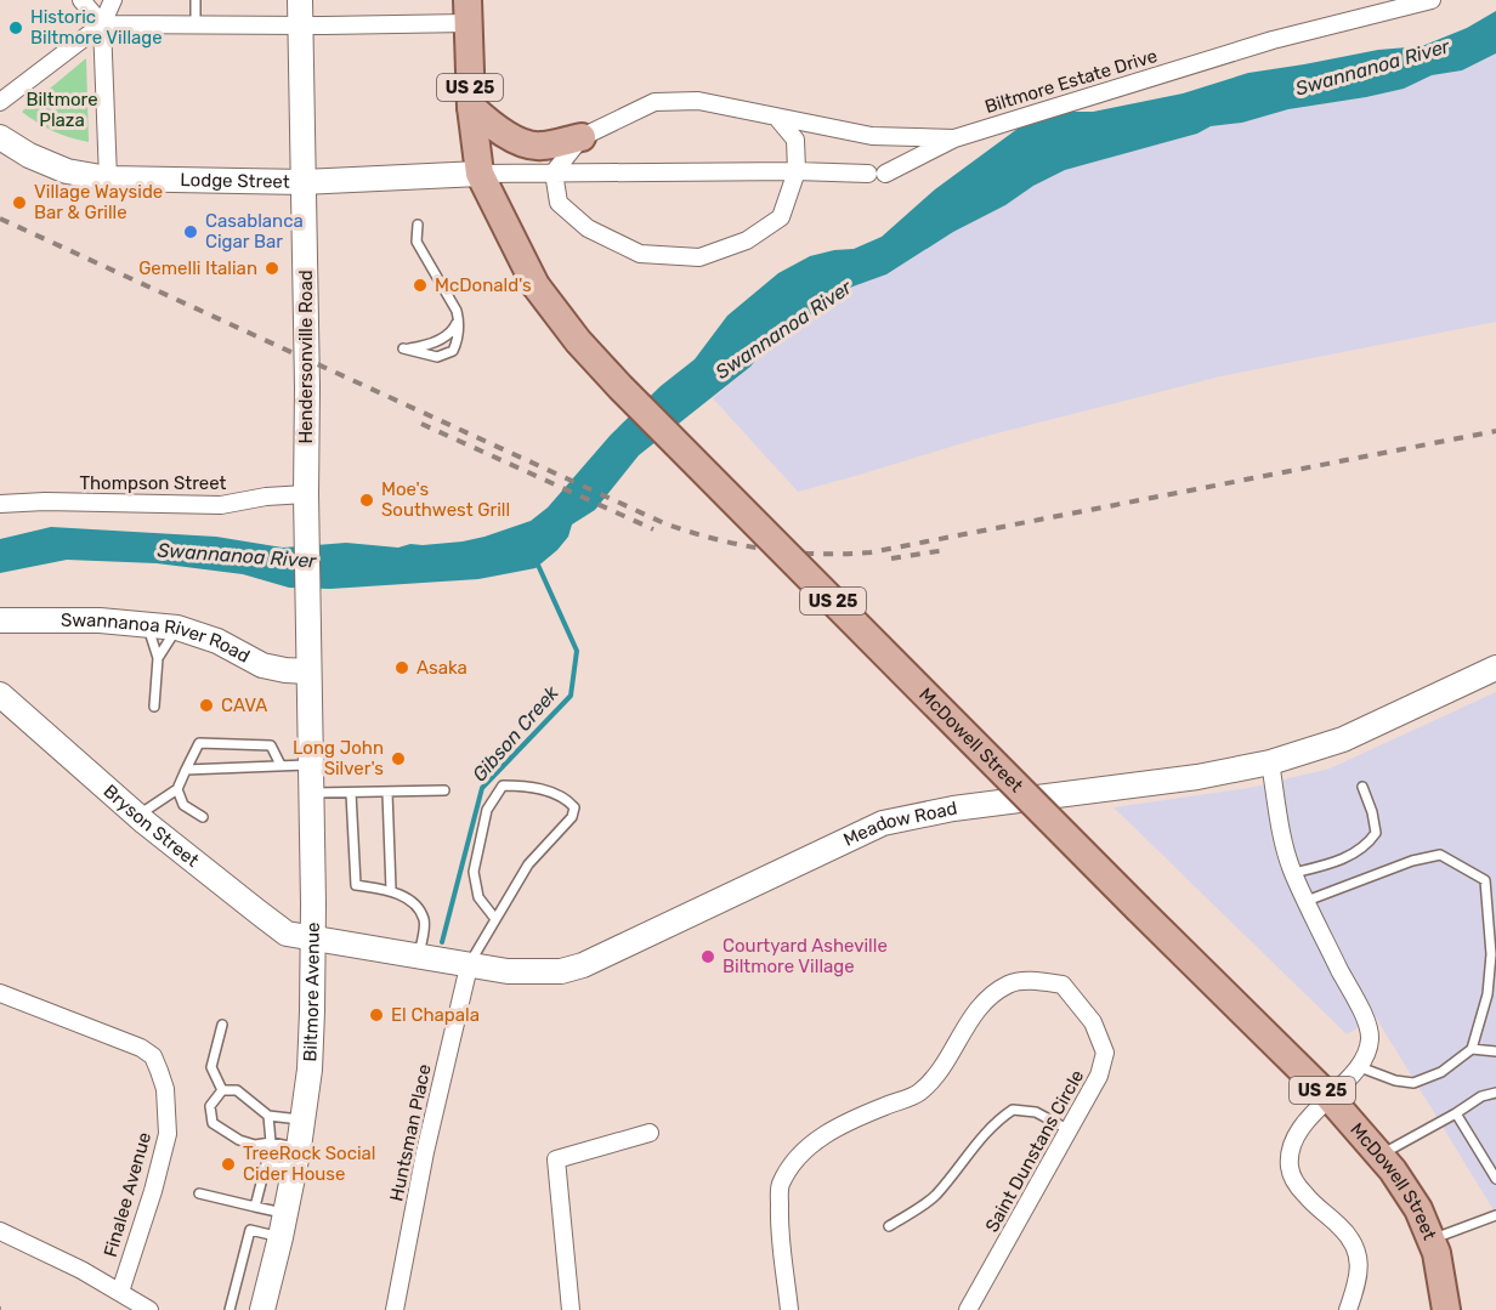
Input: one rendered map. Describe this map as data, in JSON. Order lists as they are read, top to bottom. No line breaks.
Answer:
{"streets":{"main road":["US 25","Lodge Street","Hendersonville Road","Swannanoa River Road","McDowell Street","Bryson Street","Meadow Road","Biltmore Avenue"],"street":["Biltmore Estate Drive","Thompson Street","Huntsman Place","Saint Dunstans Circle","Finalee Avenue"]},"crossings":[["Biltmore Estate Drive","US 25"],["Biltmore Estate Drive","Lodge Street"],["Biltmore Estate Drive","McDowell Street"],["US 25","Lodge Street"],["US 25","McDowell Street"],["Lodge Street","Hendersonville Road"],["Lodge Street","McDowell Street"],["Hendersonville Road","Thompson Street"],["Hendersonville Road","Swannanoa River Road"],["Hendersonville Road","Biltmore Avenue"],["Swannanoa River Road","Biltmore Avenue"],["Bryson Street","Meadow Road"],["Bryson Street","Biltmore Avenue"],["Meadow Road","Biltmore Avenue"],["Meadow Road","Huntsman Place"]],"water":["Swannanoa River","Gibson Creek"],"parks":["Biltmore Plaza"],"places":["Historic Biltmore Village","Village Wayside Bar & Grille","Casablanca Cigar Bar","Gemelli Italian","McDonald's","Moe's Southwest Grill","Asaka","CAVA","Long John Silver's","Courtyard Asheville Biltmore Village","El Chapala","TreeRock Social Cider House"]}
